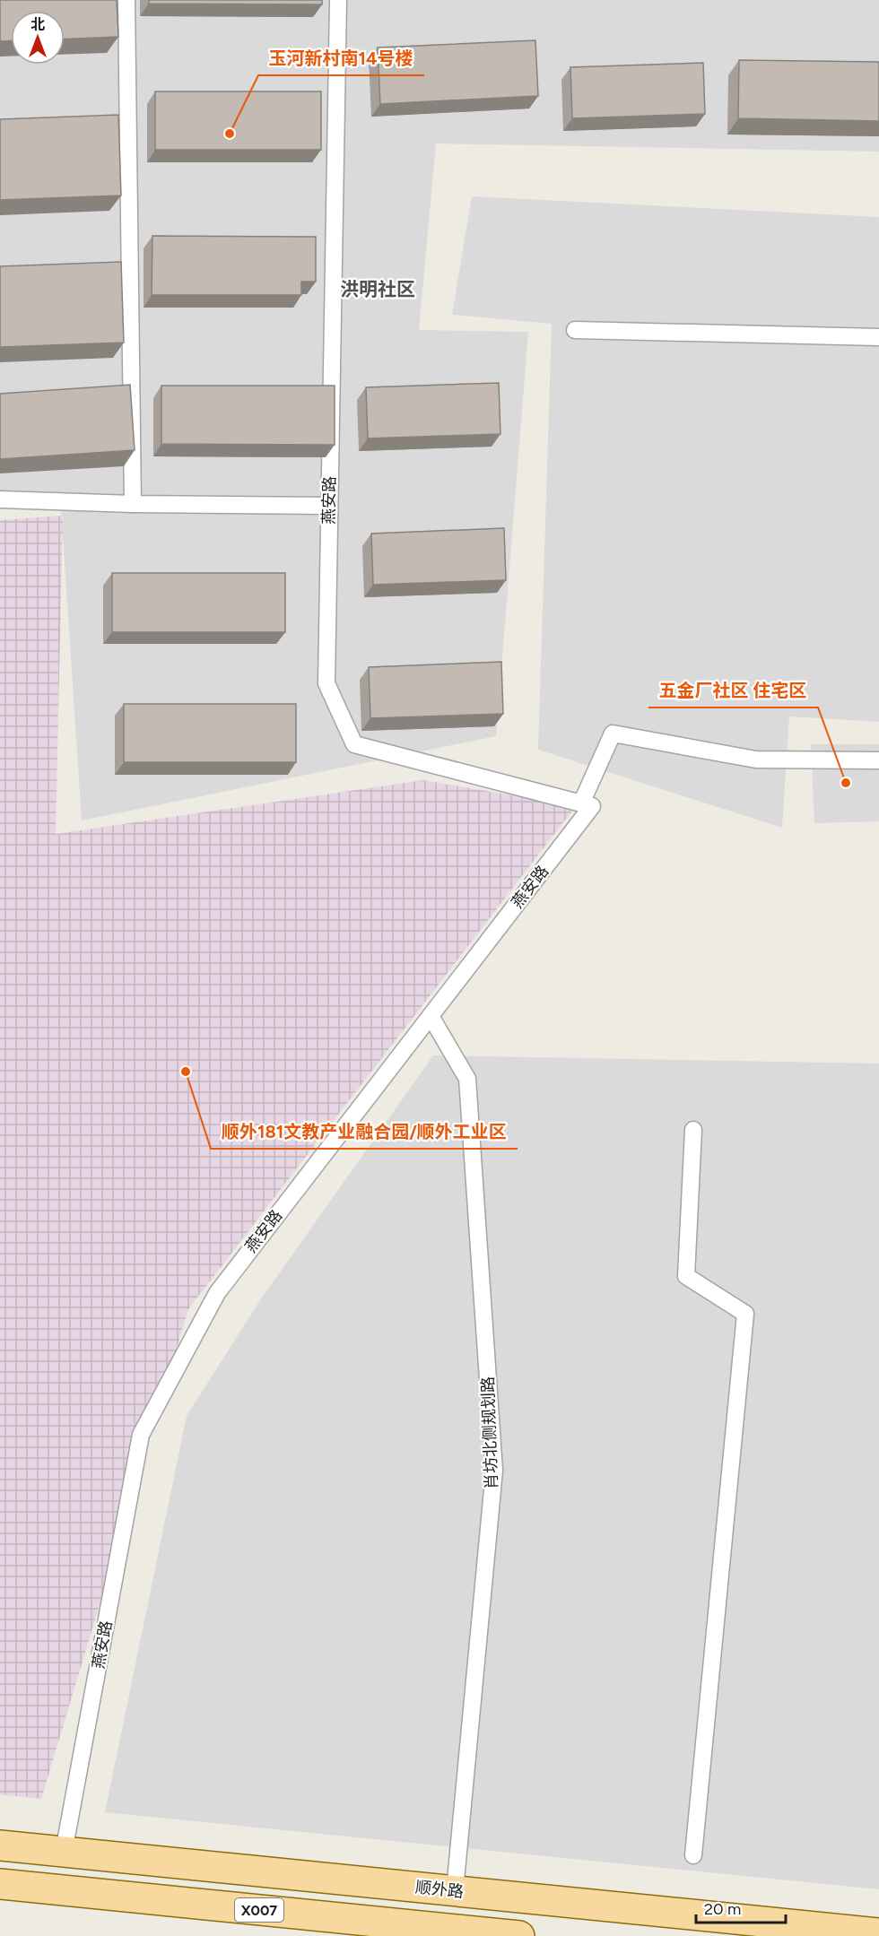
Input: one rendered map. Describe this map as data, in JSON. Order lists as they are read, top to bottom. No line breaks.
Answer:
{"streets":{"main road":["顺外路","X007"],"lane":["燕安路","肖坊北侧规划路"]},"crossings":[["燕安路","肖坊北侧规划路"],["燕安路","顺外路"],["肖坊北侧规划路","顺外路"]],"districts":["洪明社区"],"places":["玉河新村南14号楼","五金厂社区 住宅区","顺外181文教产业融合园/顺外工业区"],"scale_bar":"20 m","north":"top"}
